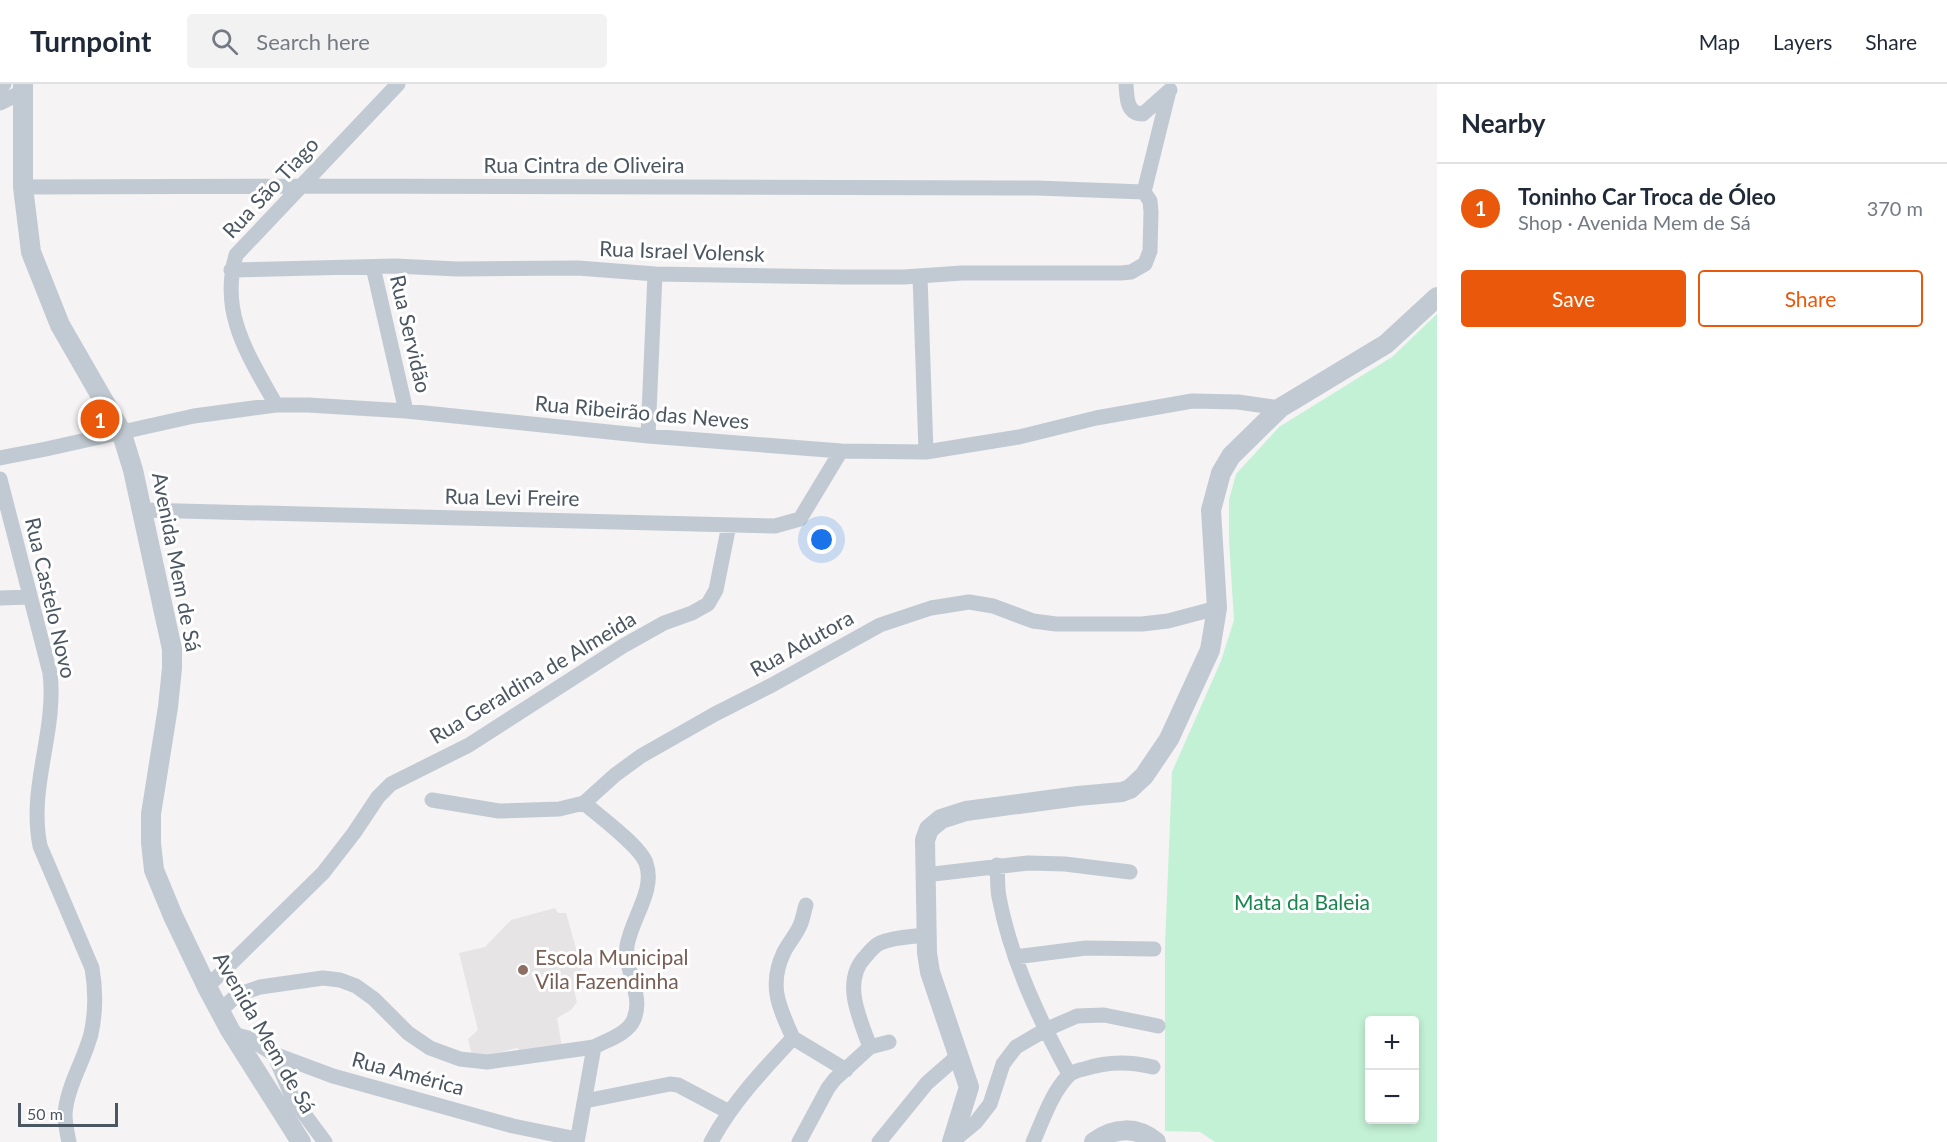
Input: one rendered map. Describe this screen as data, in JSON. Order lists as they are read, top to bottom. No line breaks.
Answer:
{"streets":{"street":["Rua Cintra de Oliveira","Rua São Tiago","Rua Israel Volensk","Rua Servidão","Rua Ribeirão das Neves","Rua Levi Freire","Avenida Mem de Sá","Rua Castelo Novo","Rua Adutora","Rua Geraldina de Almeida","Rua América"]},"crossings":[["Rua Cintra de Oliveira","Rua São Tiago"],["Rua Cintra de Oliveira","Rua Israel Volensk"],["Rua Cintra de Oliveira","Avenida Mem de Sá"],["Rua São Tiago","Rua Israel Volensk"],["Rua São Tiago","Rua Ribeirão das Neves"],["Rua Israel Volensk","Rua Servidão"],["Rua Servidão","Rua Ribeirão das Neves"],["Rua Ribeirão das Neves","Rua Levi Freire"],["Rua Ribeirão das Neves","Avenida Mem de Sá"],["Rua Levi Freire","Avenida Mem de Sá"],["Rua Levi Freire","Rua Geraldina de Almeida"],["Avenida Mem de Sá","Rua Geraldina de Almeida"],["Avenida Mem de Sá","Rua América"]],"parks":["Mata da Baleia"],"places":["Escola Municipal Vila Fazendinha"],"scale_bar":"50 m","page":{"header":"Turnpoint","search":"Search here","nav":["Map","Layers","Share"],"heading":"Nearby","list":[{"mark":"1","name":"Toninho Car Troca de Óleo","note":"Shop · Avenida Mem de Sá","value":"370 m"}],"buttons":["Save","Share"],"pins":"1","map_buttons":["+","−"],"scale":"50 m"}}
